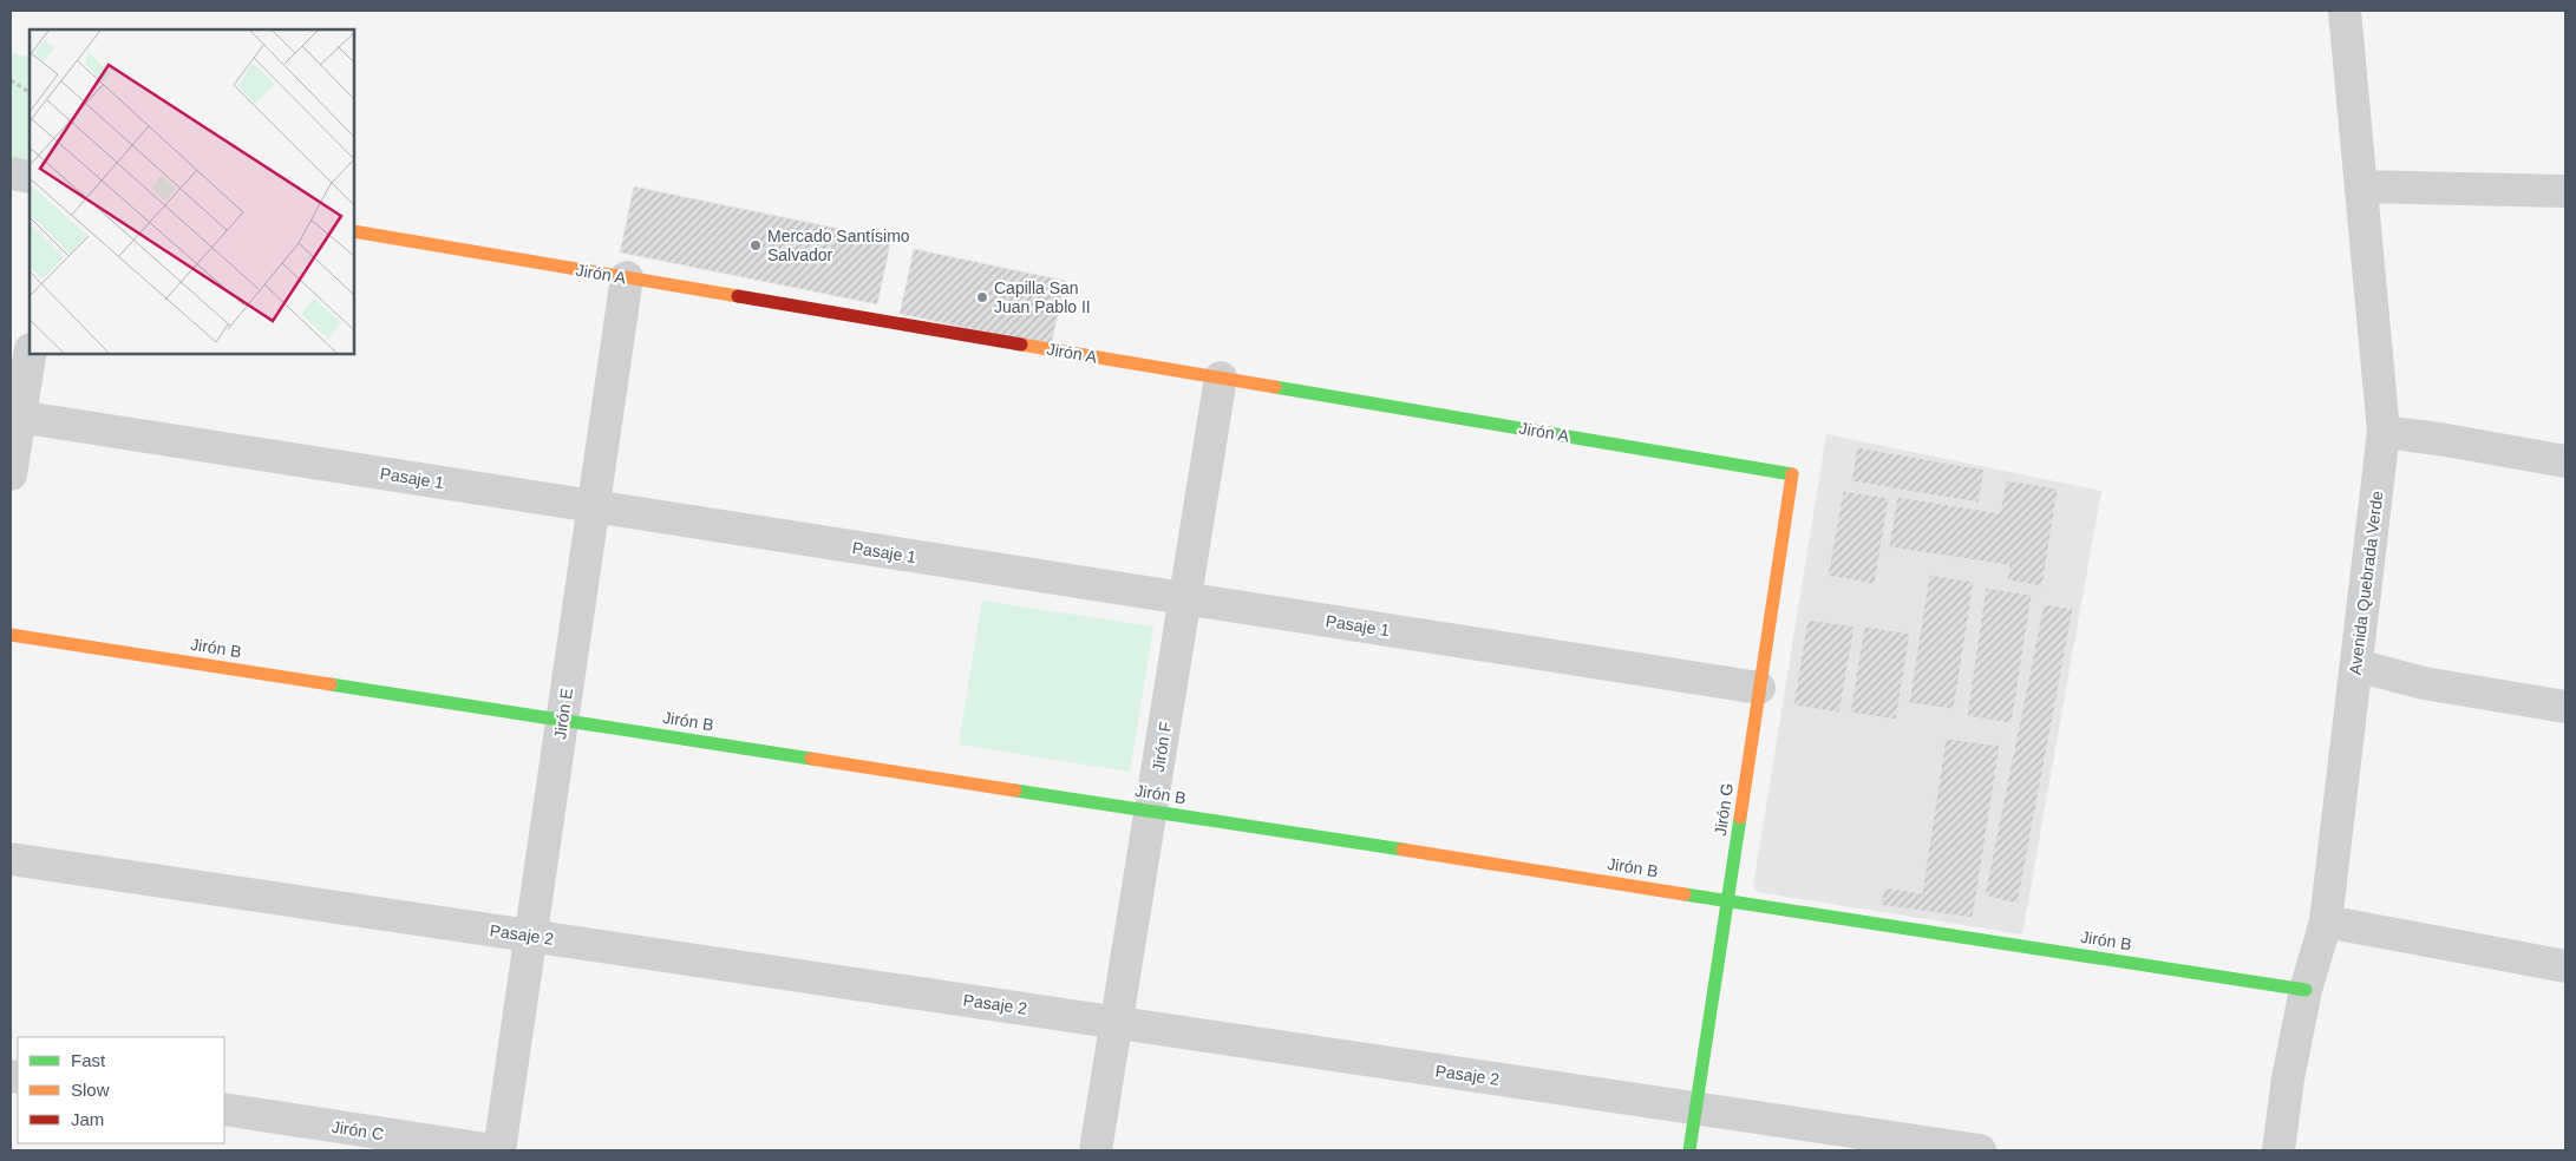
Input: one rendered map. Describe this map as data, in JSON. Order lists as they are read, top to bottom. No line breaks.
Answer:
{"streets":{"street":["Jirón A","Pasaje 1","Avenida Quebrada Verde","Jirón B","Jirón E","Jirón F","Jirón G","Pasaje 2","Jirón C"]},"crossings":[["Jirón A","Jirón E"],["Jirón A","Jirón F"],["Jirón A","Jirón G"],["Pasaje 1","Jirón E"],["Pasaje 1","Jirón F"],["Pasaje 1","Jirón G"],["Avenida Quebrada Verde","Jirón B"],["Jirón B","Jirón E"],["Jirón B","Jirón F"],["Jirón B","Jirón G"],["Jirón E","Pasaje 2"],["Jirón F","Pasaje 2"],["Jirón G","Pasaje 2"]],"places":["Mercado Santísimo Salvador","Capilla San Juan Pablo II"],"legend":["Fast","Slow","Jam"]}
